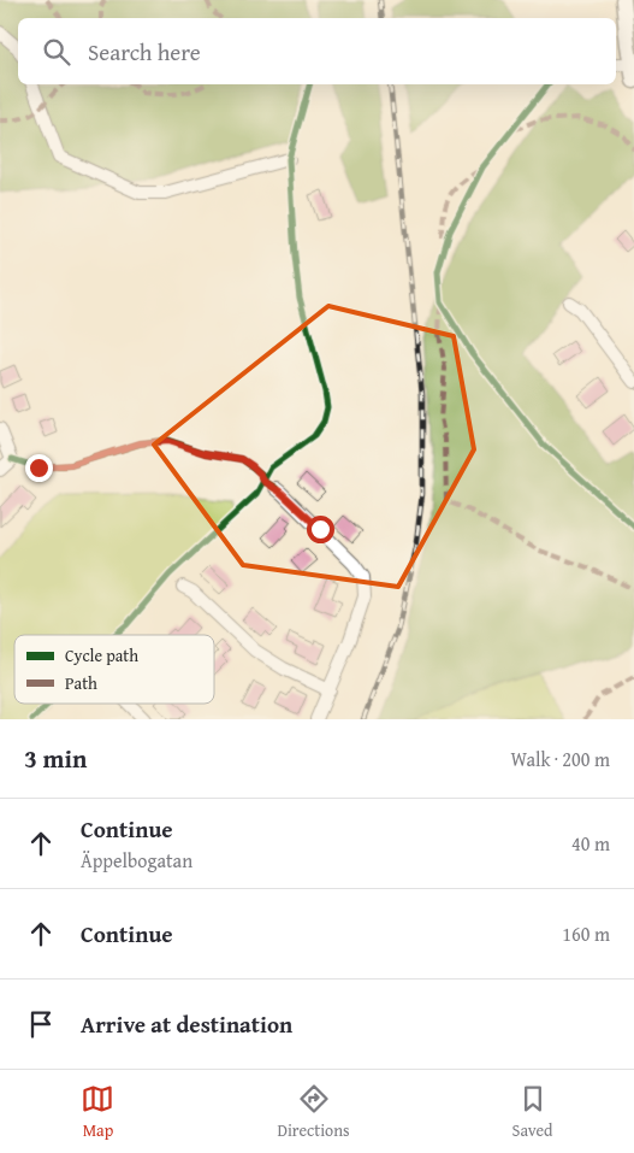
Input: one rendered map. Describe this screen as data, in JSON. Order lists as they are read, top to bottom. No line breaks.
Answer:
{"legend":["Cycle path","Path"],"page":{"search":"Search here","heading":["3 min","Walk · 200 m"],"list":[["Continue","Äppelbogatan","40 m"],["Continue","160 m"],"Arrive at destination"],"nav":["Map","Directions","Saved"]}}
